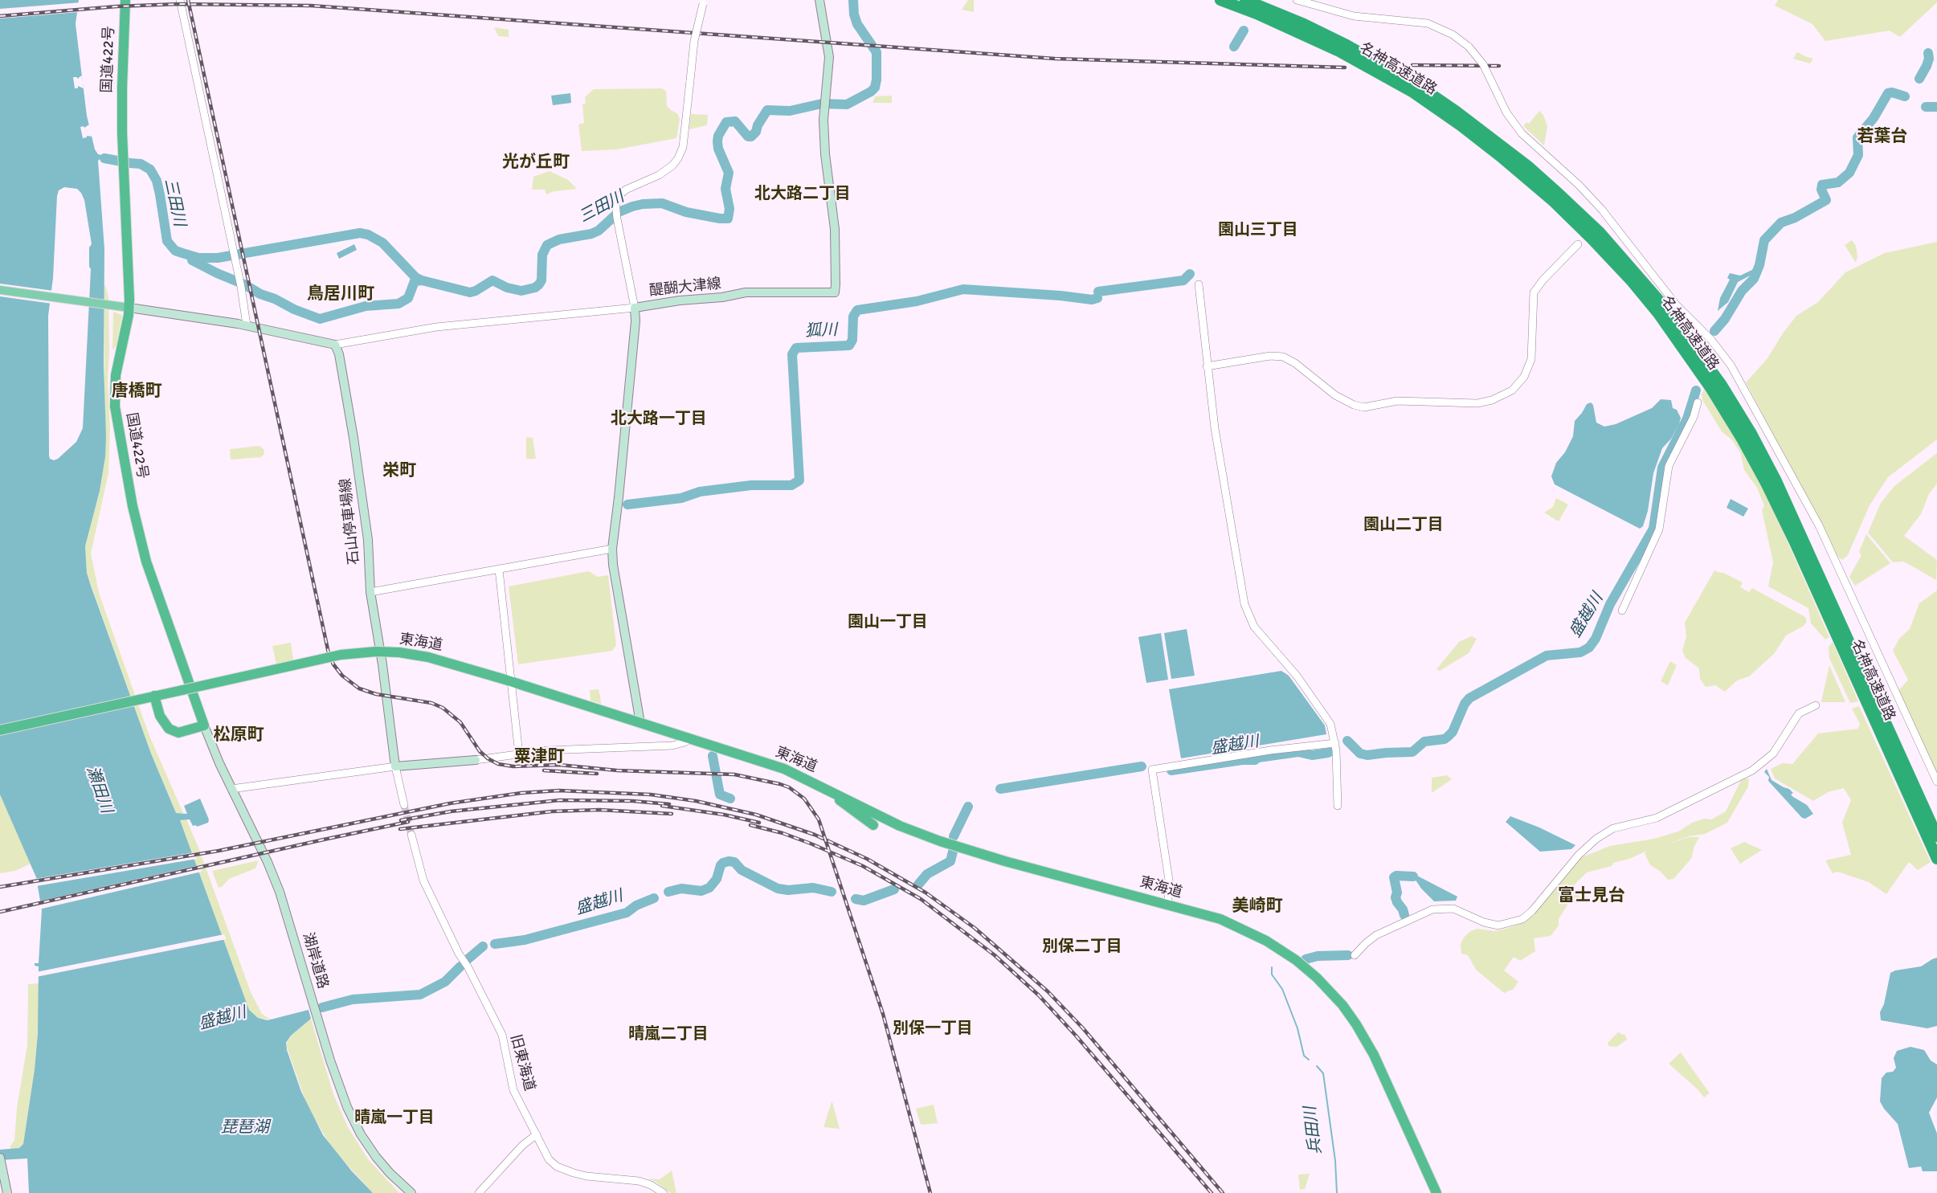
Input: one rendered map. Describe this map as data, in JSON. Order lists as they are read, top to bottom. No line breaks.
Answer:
{"streets":{"highway":["国道422号","名神高速道路","東海道"],"main road":["醍醐大津線","石山停車場線","湖岸道路"],"street":["旧東海道"]},"crossings":[["国道422号","湖岸道路"],["醍醐大津線","東海道"]],"districts":["若葉台","光が丘町","北大路二丁目","園山三丁目","鳥居川町","唐橋町","北大路一丁目","栄町","園山二丁目","園山一丁目","松原町","粟津町","富士見台","美崎町","別保二丁目","別保一丁目","晴嵐二丁目","晴嵐一丁目"],"water":["三田川","狐川","盛越川","瀬田川","琵琶湖","兵田川"]}
